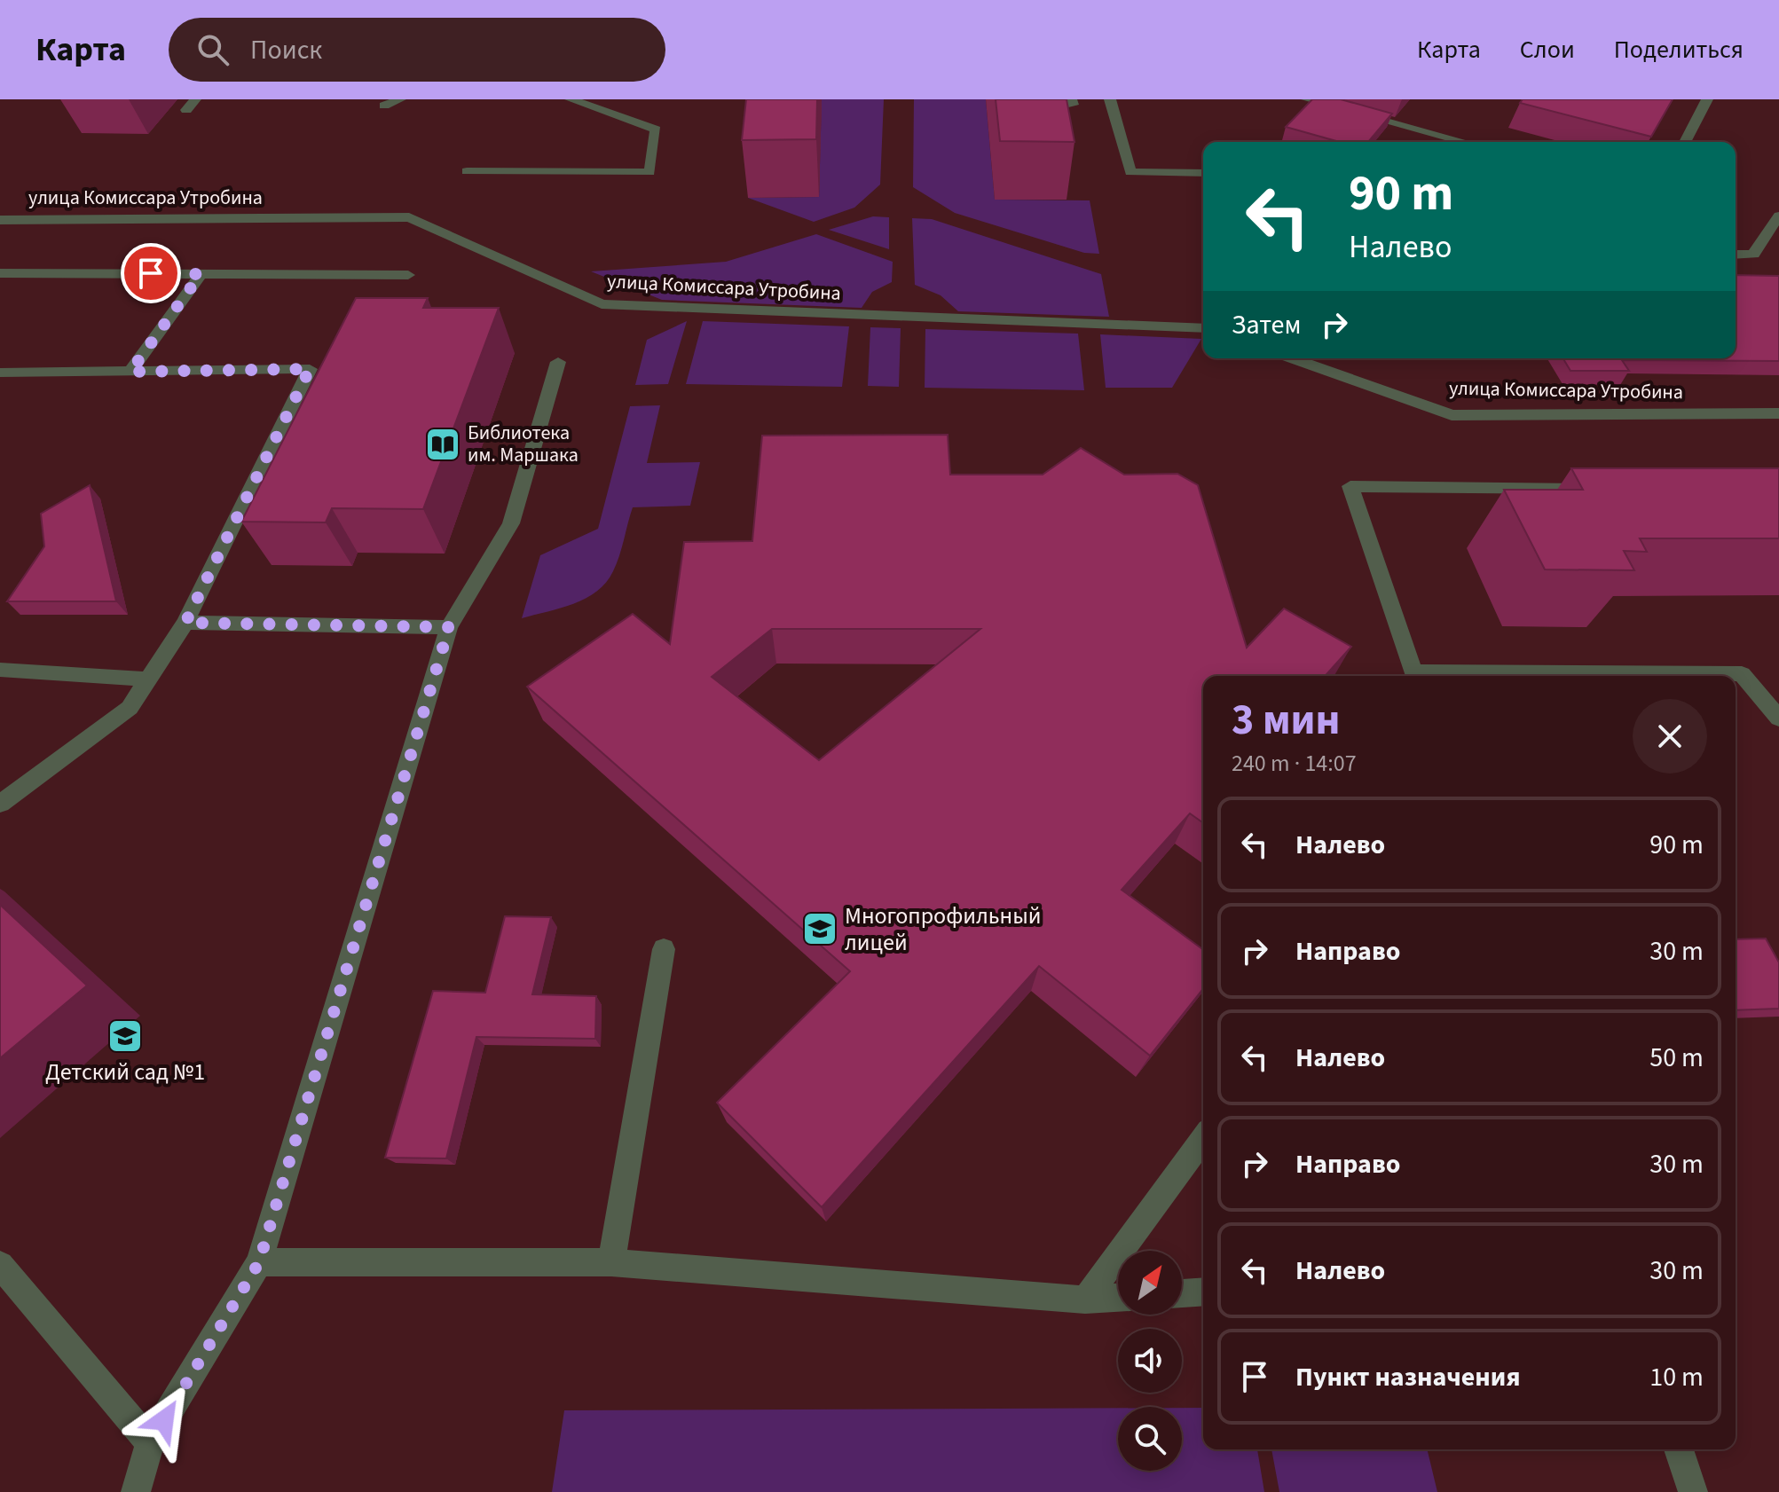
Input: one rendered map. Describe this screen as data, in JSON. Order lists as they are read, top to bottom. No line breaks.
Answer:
{"streets":{"street":["улица Комиссара Утробина"]},"places":{"library":["Библиотека им. Маршака"],"school or university":["Многопрофильный лицей","Детский сад №1"]},"north":"top right","page":{"header":"Карта","search":"Поиск","nav":["Карта","Слои","Поделиться"],"turn":["90 m","Налево"],"then":"Затем","heading":["3 мин","240 m · 14:07"],"list":[{"name":"Налево","value":"90 m"},{"name":"Направо","value":"30 m"},{"name":"Налево","value":"50 m"},{"name":"Направо","value":"30 m"},{"name":"Налево","value":"30 m"},{"name":"Пункт назначения","value":"10 m"}]}}
